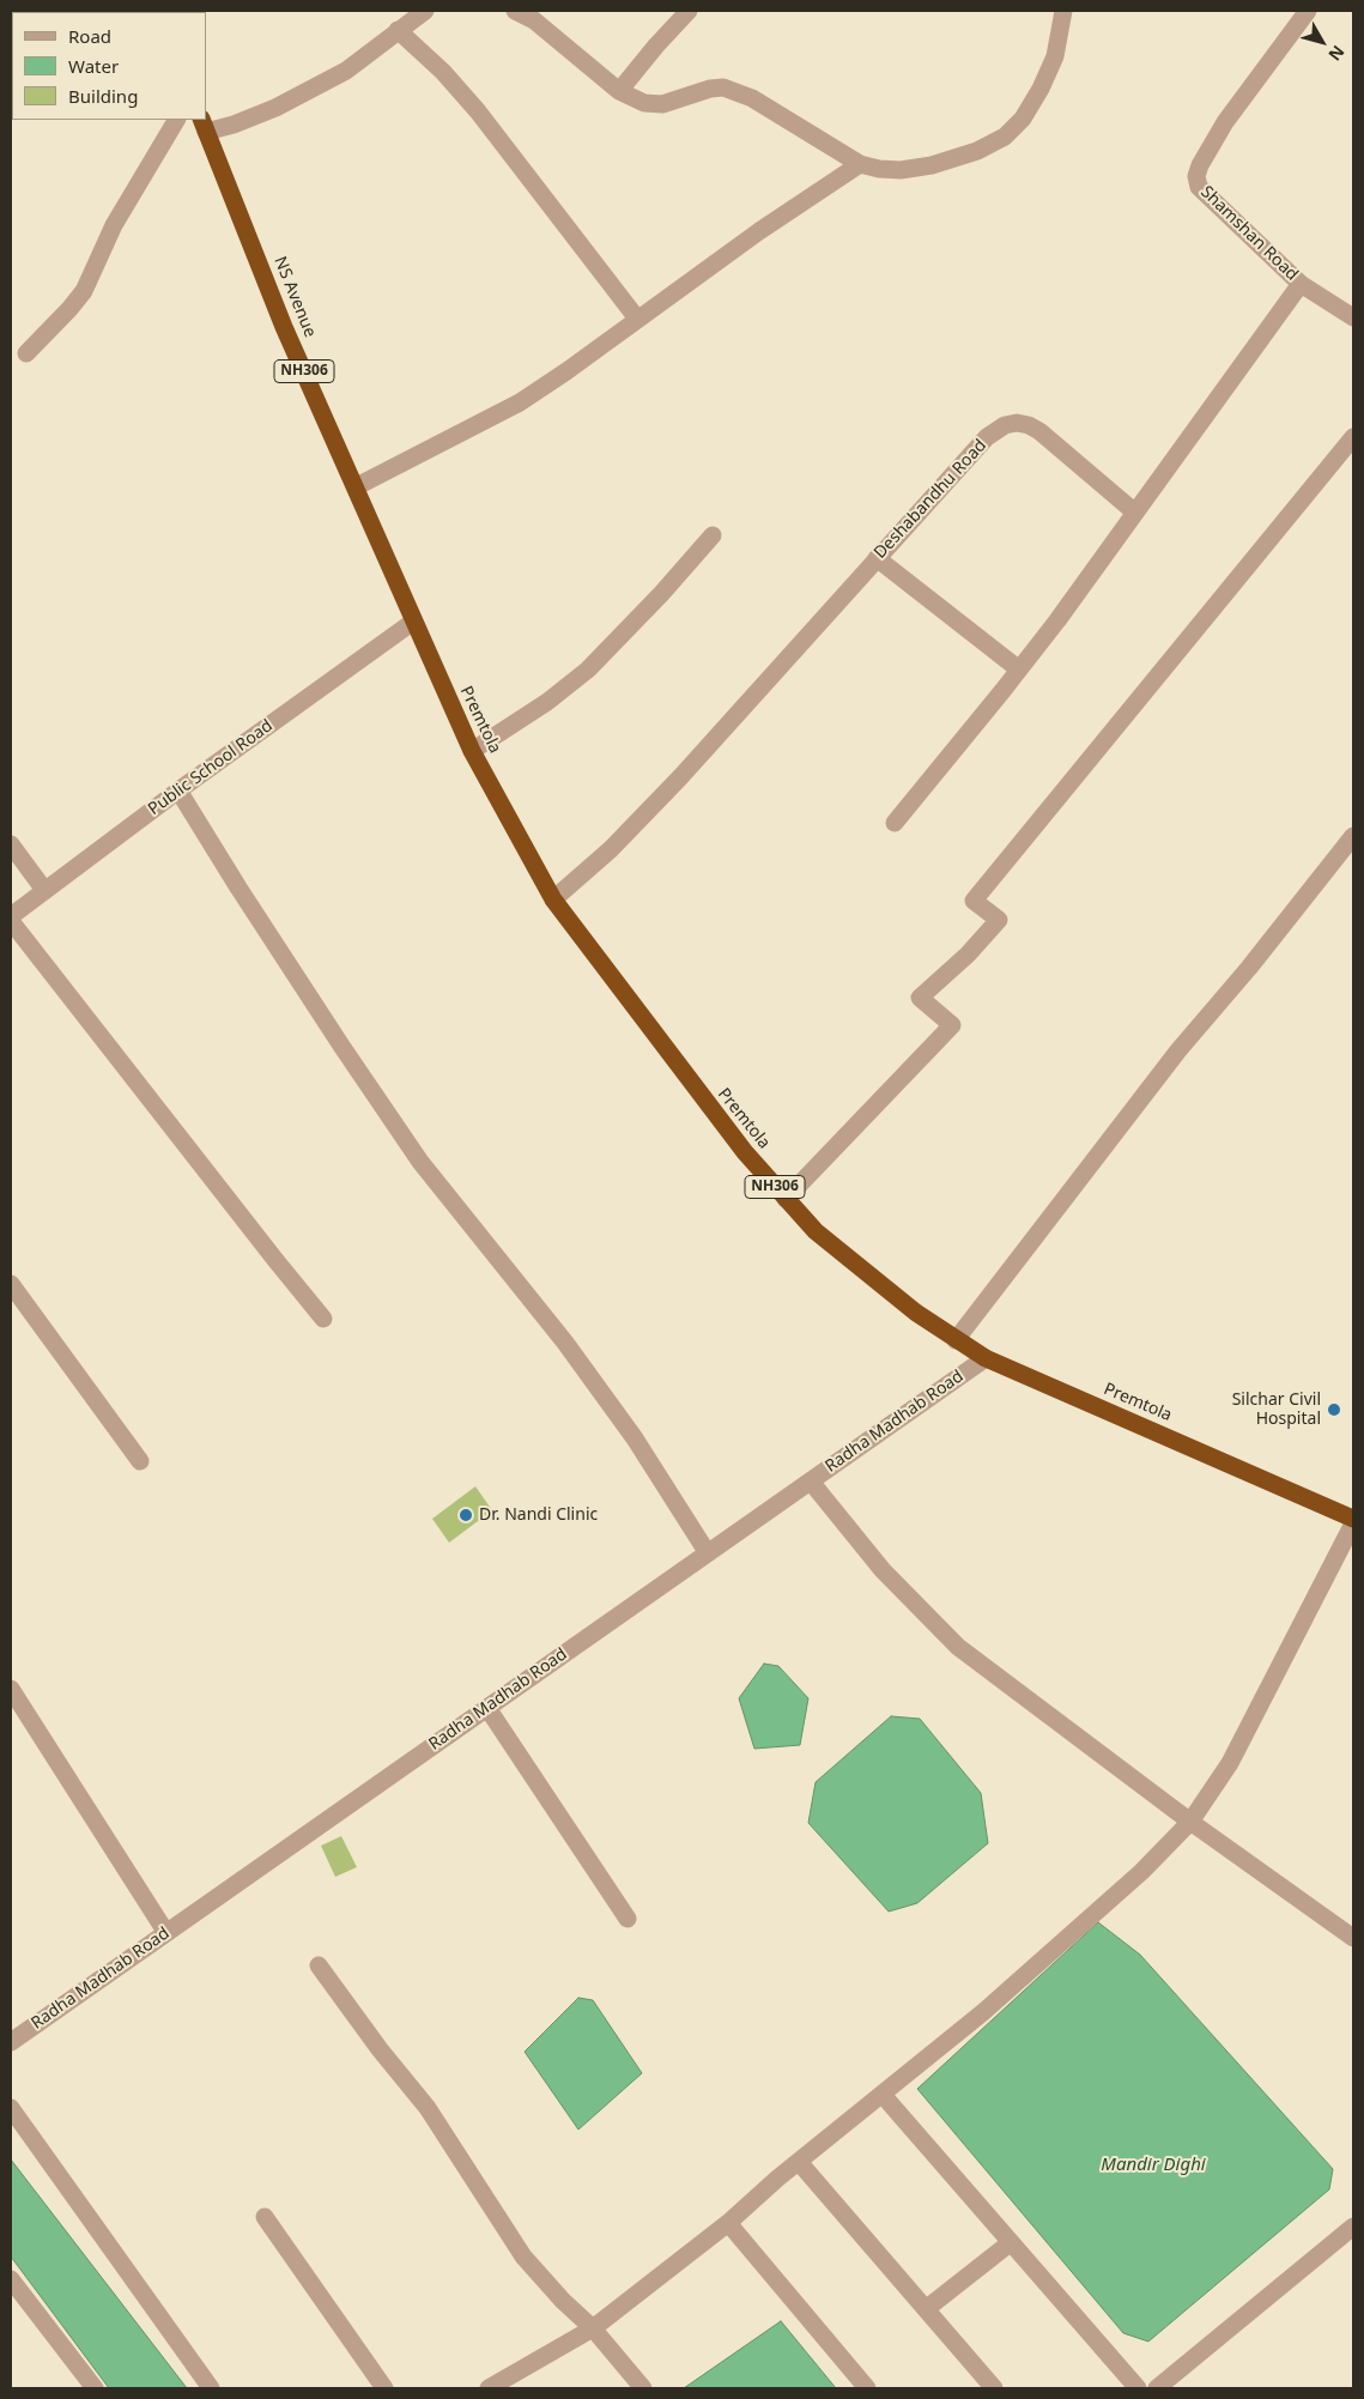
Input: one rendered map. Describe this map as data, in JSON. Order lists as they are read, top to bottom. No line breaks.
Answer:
{"streets":{"highway":["NS Avenue","NH306","Premtola"],"street":["Shamshan Road","Deshabandhu Road","Public School Road","Radha Madhab Road"]},"crossings":[["NS Avenue","Premtola"],["NS Avenue","Public School Road"],["Deshabandhu Road","Premtola"],["Premtola","Public School Road"],["Premtola","Radha Madhab Road"]],"water":["Mandir Dighi"],"places":["Silchar Civil Hospital","Dr. Nandi Clinic"],"legend":["Road","Water","Building"],"north":"bottom right"}
